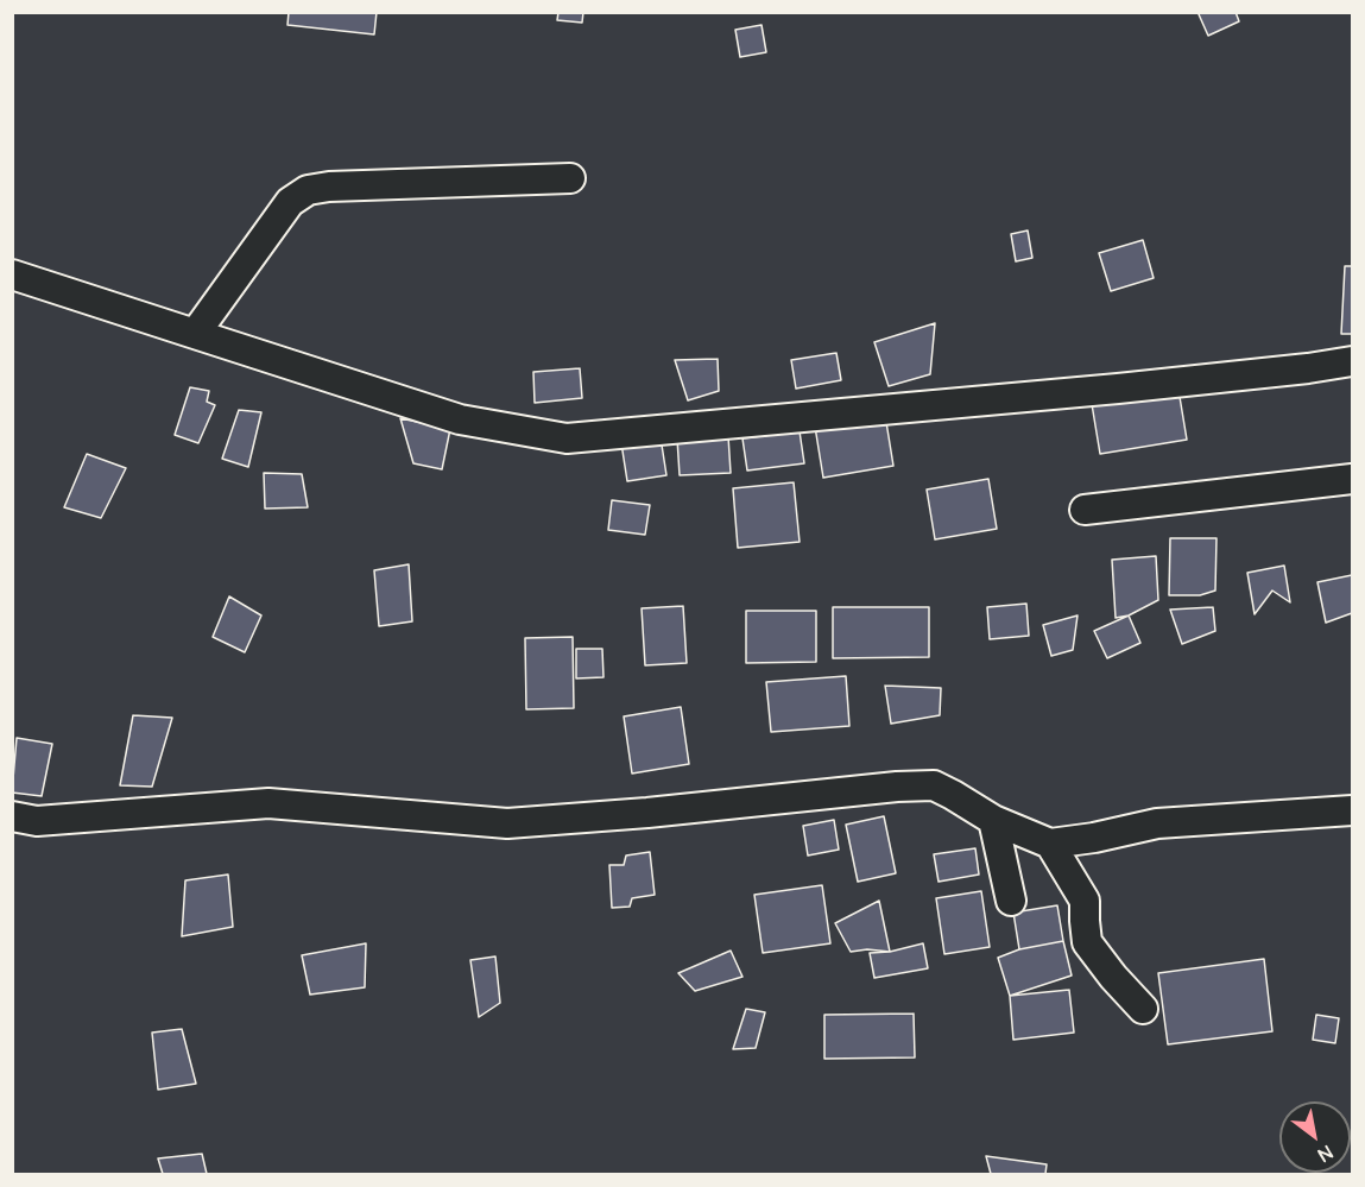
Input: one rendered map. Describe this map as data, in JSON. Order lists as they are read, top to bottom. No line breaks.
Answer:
{"north":"bottom right"}
